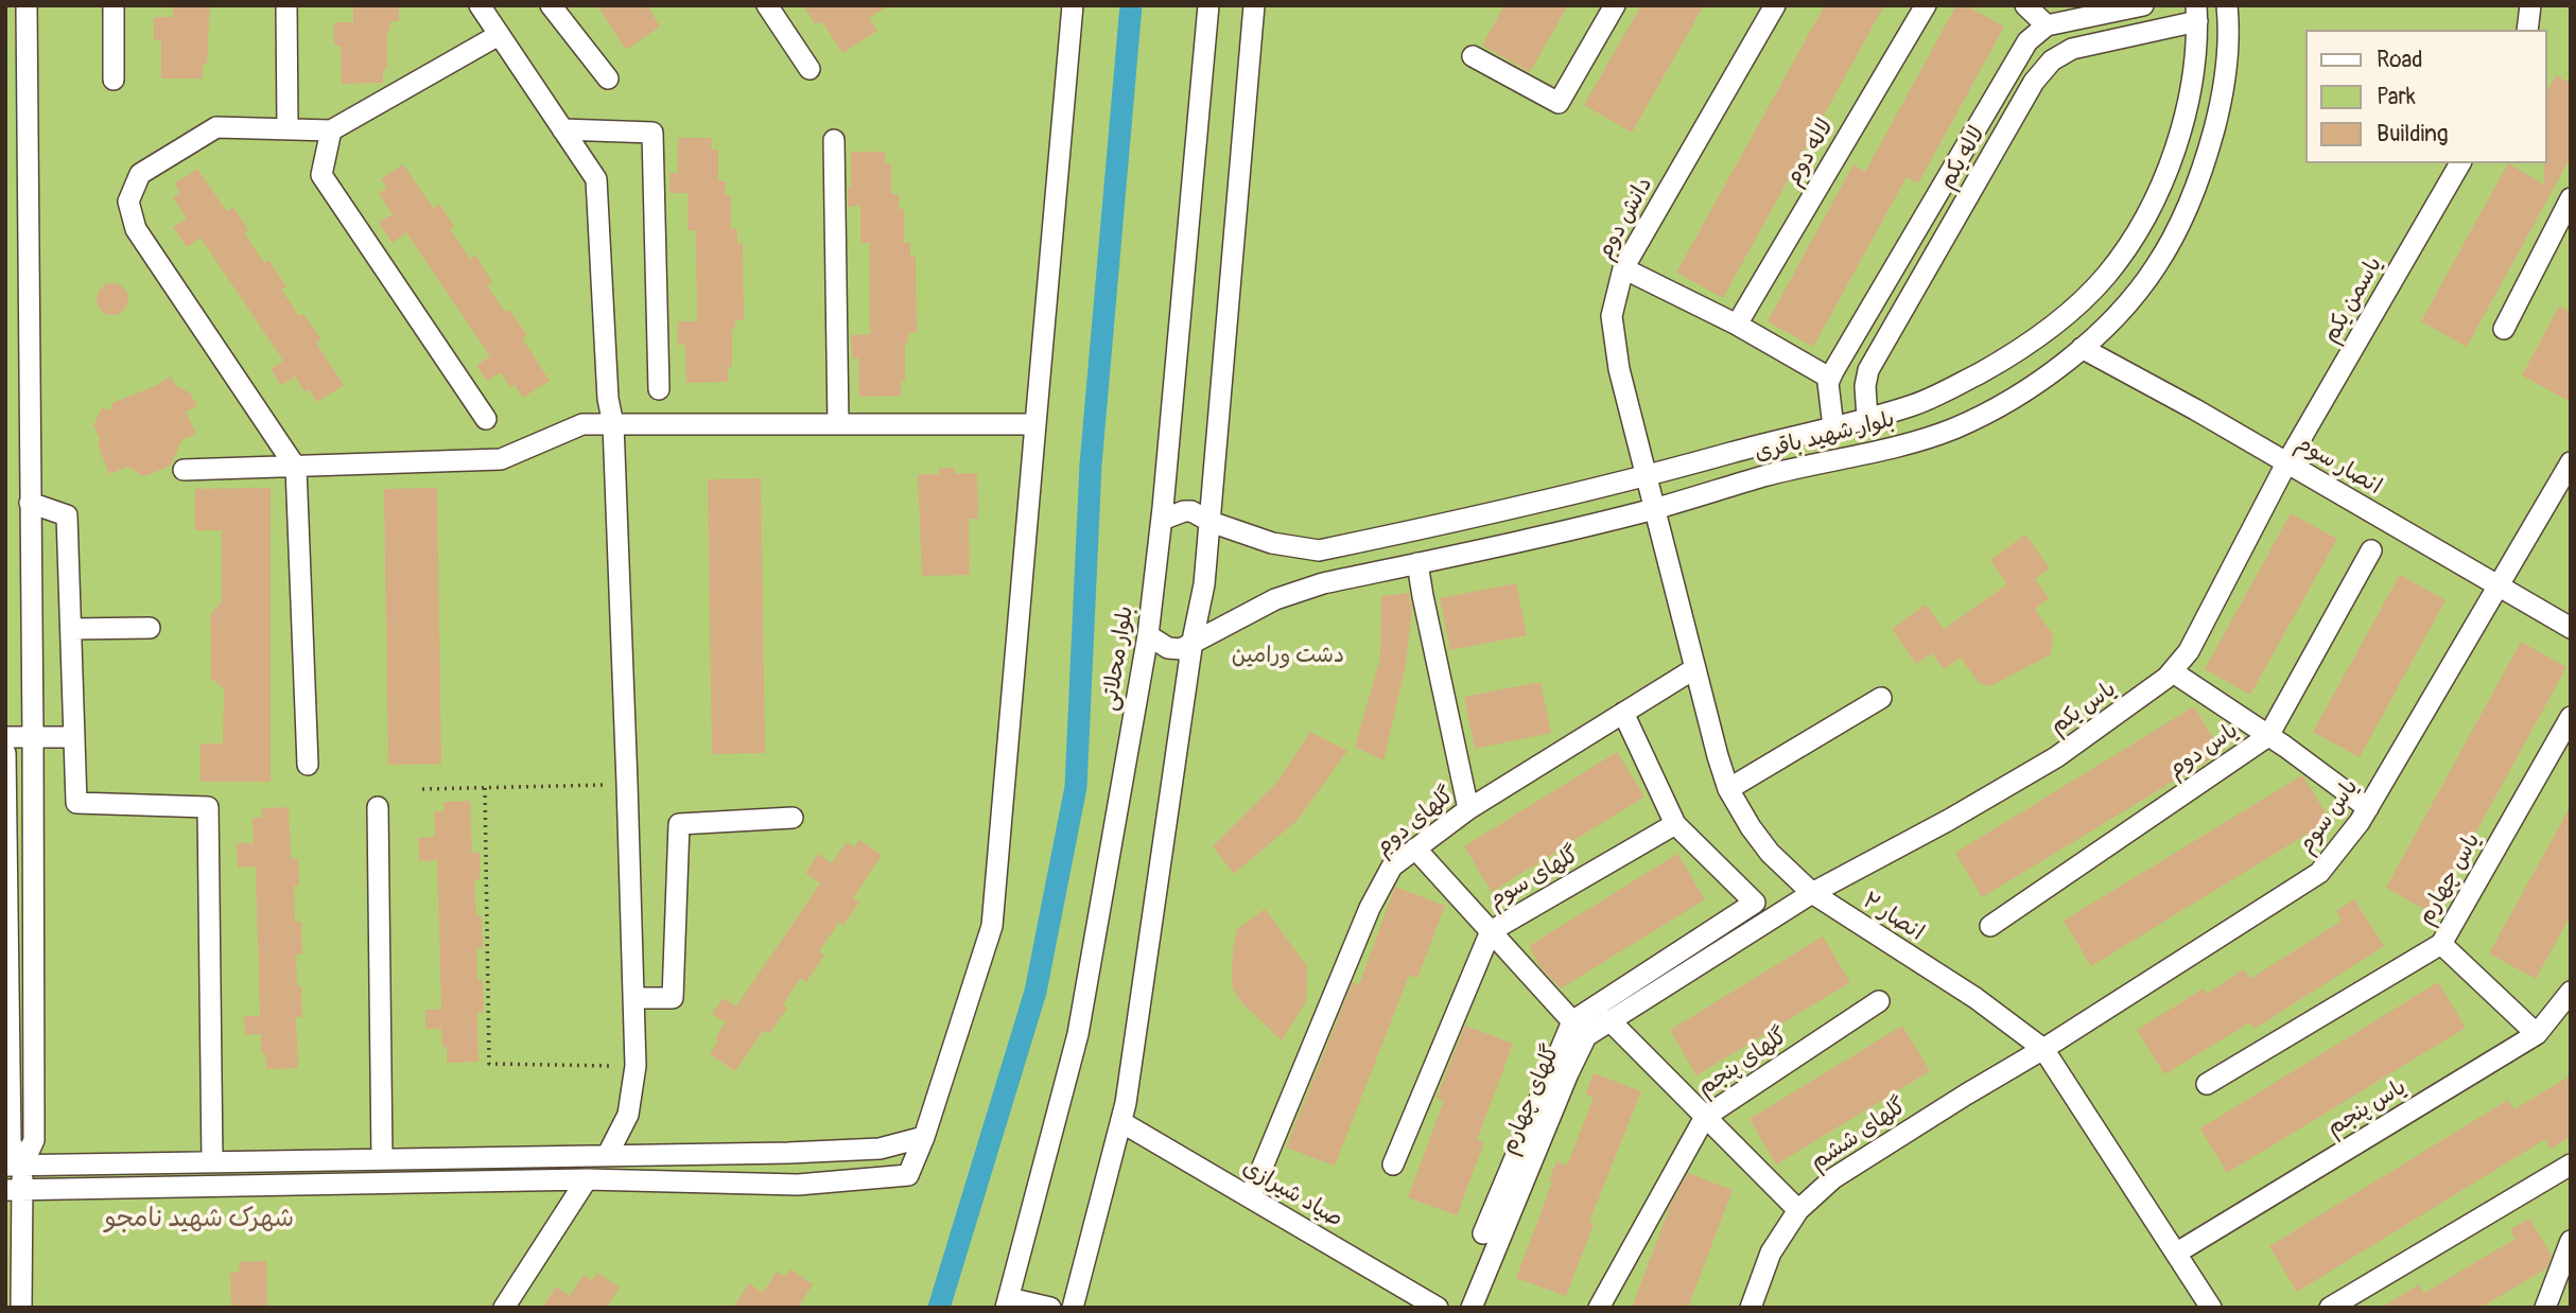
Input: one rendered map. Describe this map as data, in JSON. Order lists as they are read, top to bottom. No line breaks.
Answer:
{"streets":{"street":["لاله دوم","لاله یکم","دانش دوم","یاسمن یکم","بلوار شهید باقری","انصار سوم","بلوار محلاتی","یاس یکم","یاس دوم","یاس سوم","گلهای دوم","گلهای سوم","یاس چهارم","انصار ۲","گلهای پنجم","گلهای چهارم","یاس پنجم","گلهای ششم","صیاد شیرازی"]},"crossings":[["لاله یکم","بلوار شهید باقری"],["دانش دوم","بلوار شهید باقری"],["دانش دوم","انصار ۲"],["یاسمن یکم","انصار سوم"],["یاسمن یکم","یاس یکم"],["بلوار شهید باقری","انصار سوم"],["بلوار شهید باقری","بلوار محلاتی"],["بلوار شهید باقری","انصار ۲"],["انصار سوم","یاس یکم"],["انصار سوم","یاس سوم"],["یاس یکم","انصار ۲"],["یاس یکم","گلهای چهارم"],["یاس سوم","انصار ۲"],["یاس سوم","گلهای ششم"],["گلهای دوم","انصار ۲"],["گلهای دوم","صیاد شیرازی"],["انصار ۲","گلهای چهارم"],["انصار ۲","یاس پنجم"],["انصار ۲","گلهای ششم"]],"districts":["شهرک شهید نامجو"],"parks":["دشت ورامین"],"legend":["Road","Park","Building"]}
